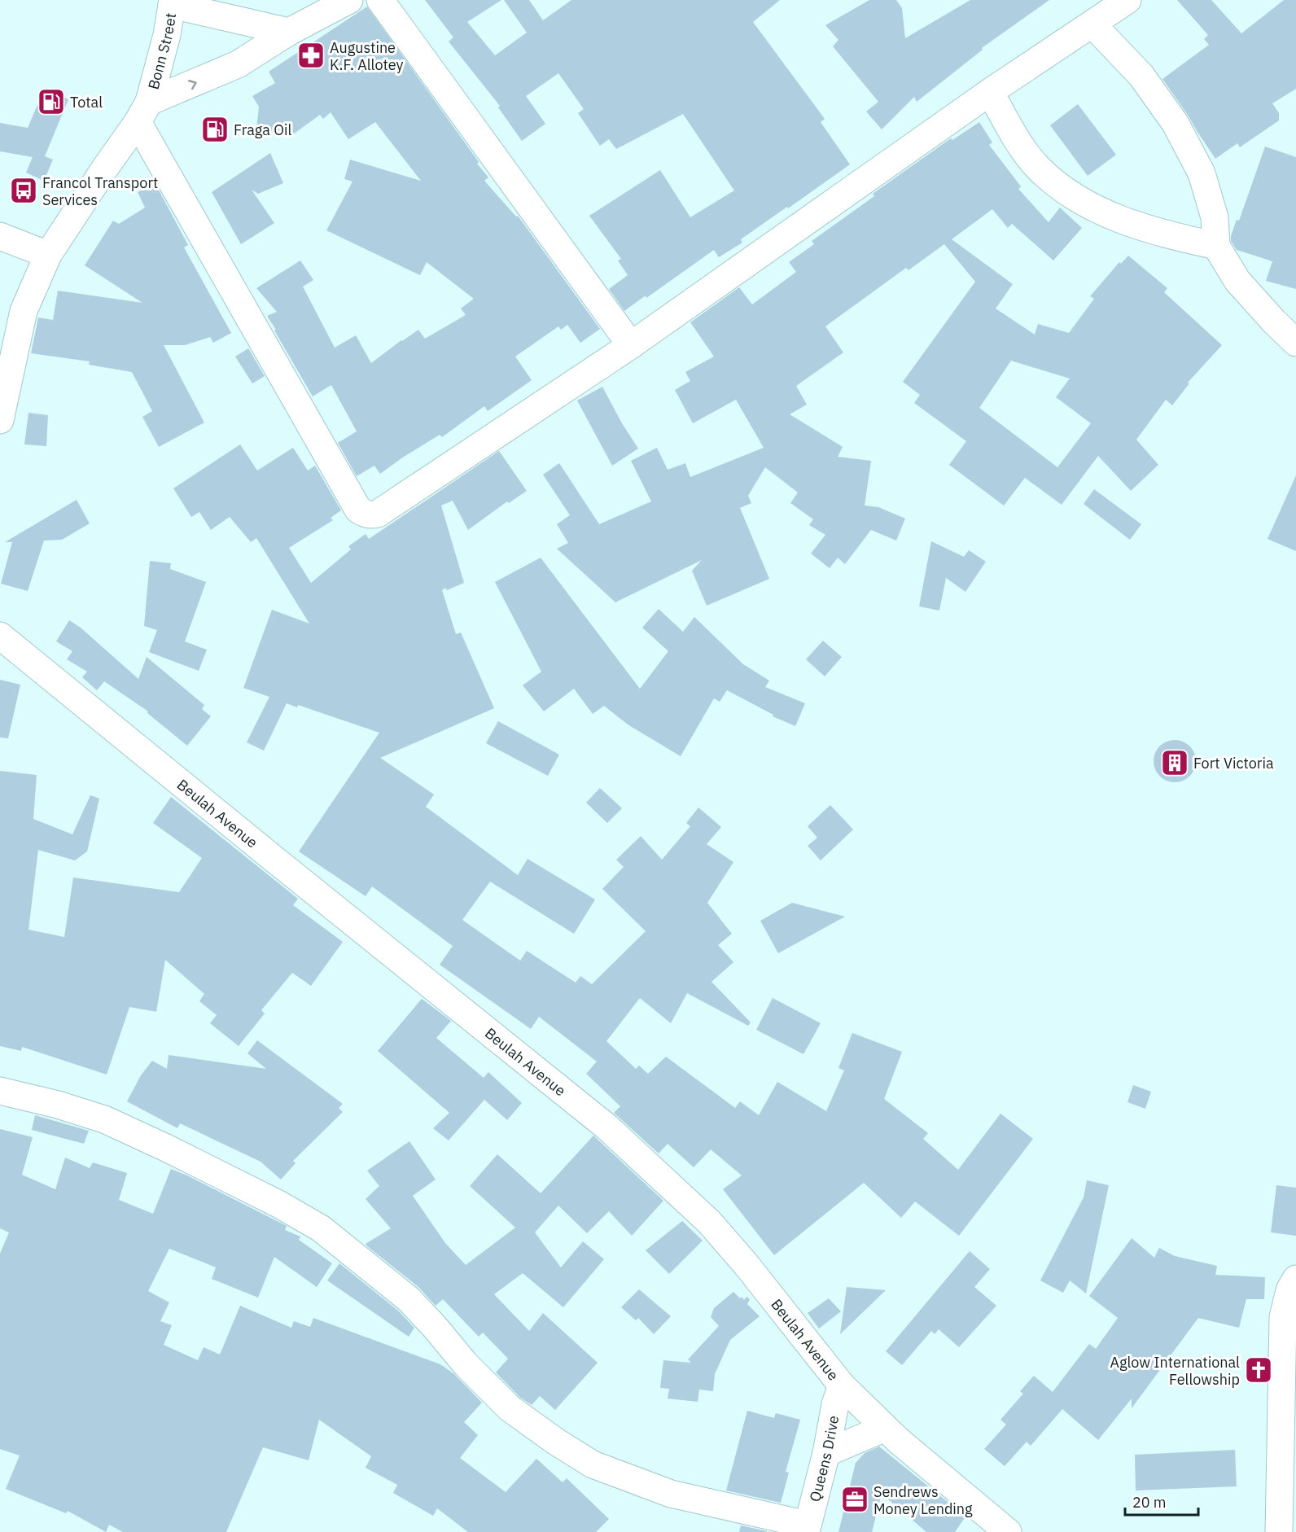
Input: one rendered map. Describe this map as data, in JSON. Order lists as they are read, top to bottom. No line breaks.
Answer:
{"streets":{"street":["Bonn Street","Beulah Avenue","Queens Drive"]},"crossings":[["Beulah Avenue","Queens Drive"]],"places":{"pharmacy":["Augustine K.F. Allotey"],"fuel station":["Total","Fraga Oil"],"bus stop":["Francol Transport Services"],"building":["Fort Victoria"],"church":["Aglow International Fellowship"],"office":["Sendrews Money Lending"]},"scale_bar":"20 m"}
